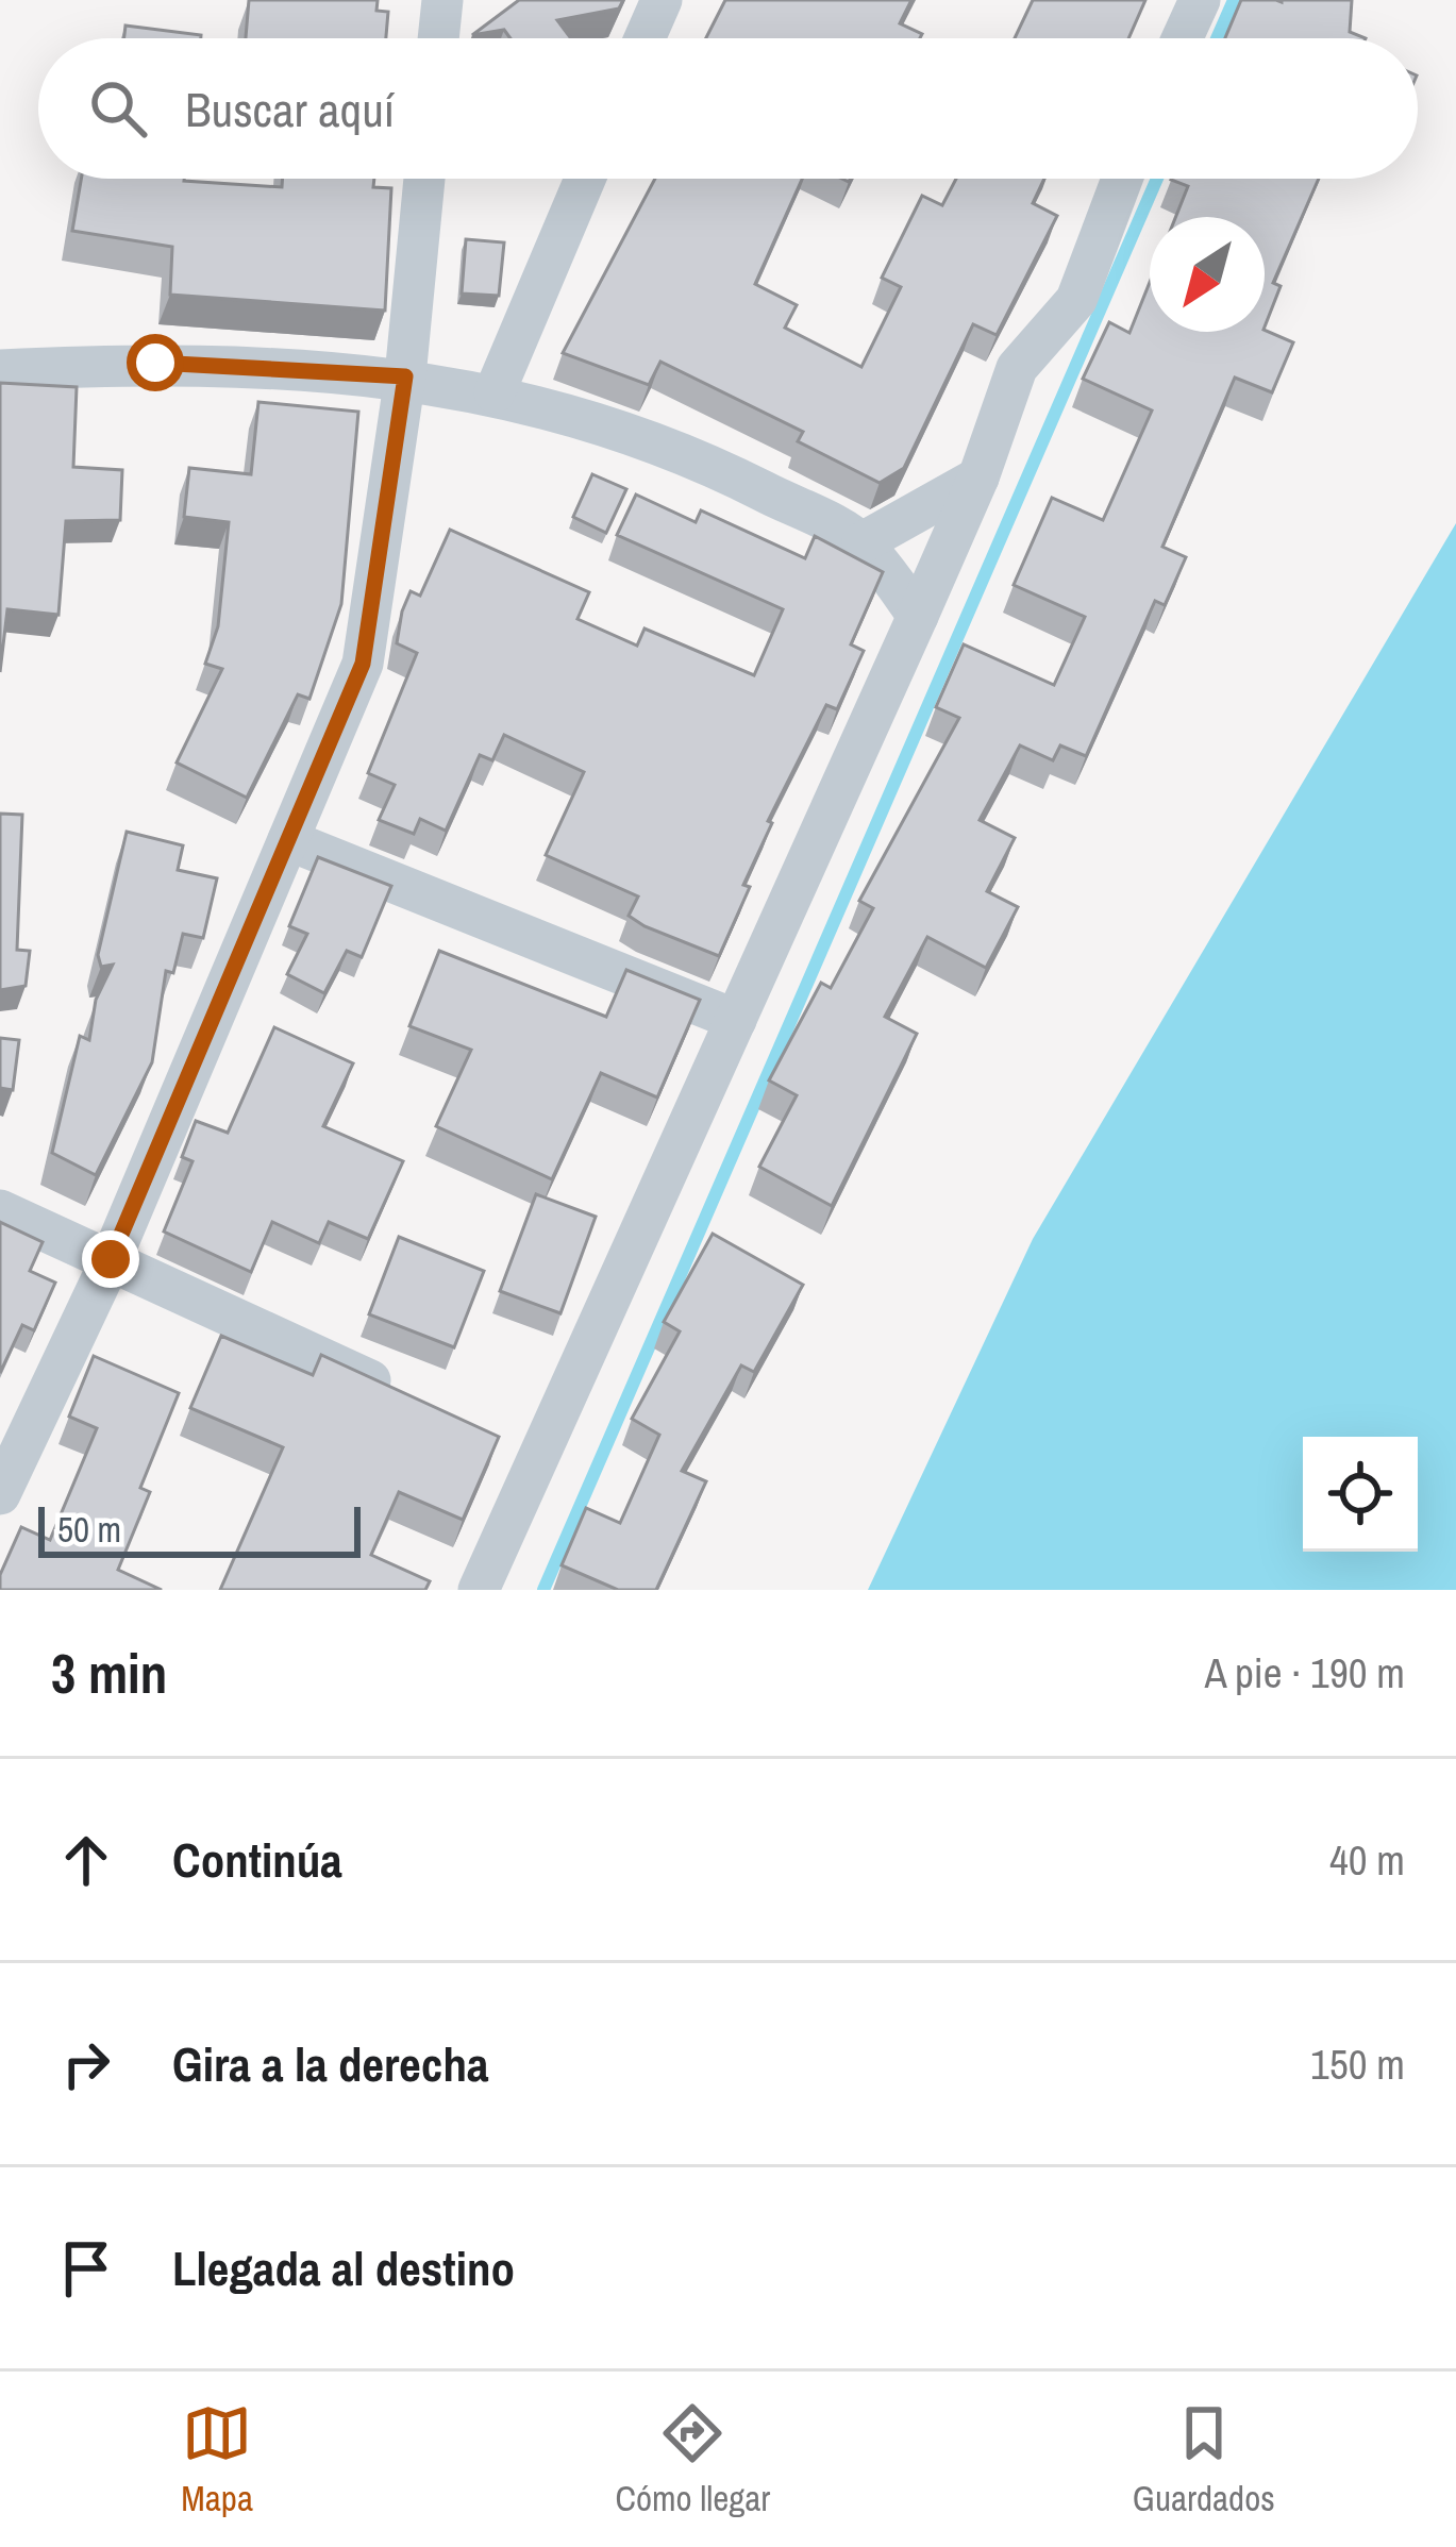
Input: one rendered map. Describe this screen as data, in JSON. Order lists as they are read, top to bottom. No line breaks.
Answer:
{"scale_bar":"50 m","north":"bottom left","page":{"search":"Buscar aquí","scale":"50 m","heading":["3 min","A pie · 190 m"],"list":[["Continúa","40 m"],["Gira a la derecha","150 m"],"Llegada al destino"],"nav":["Mapa","Cómo llegar","Guardados"]}}
